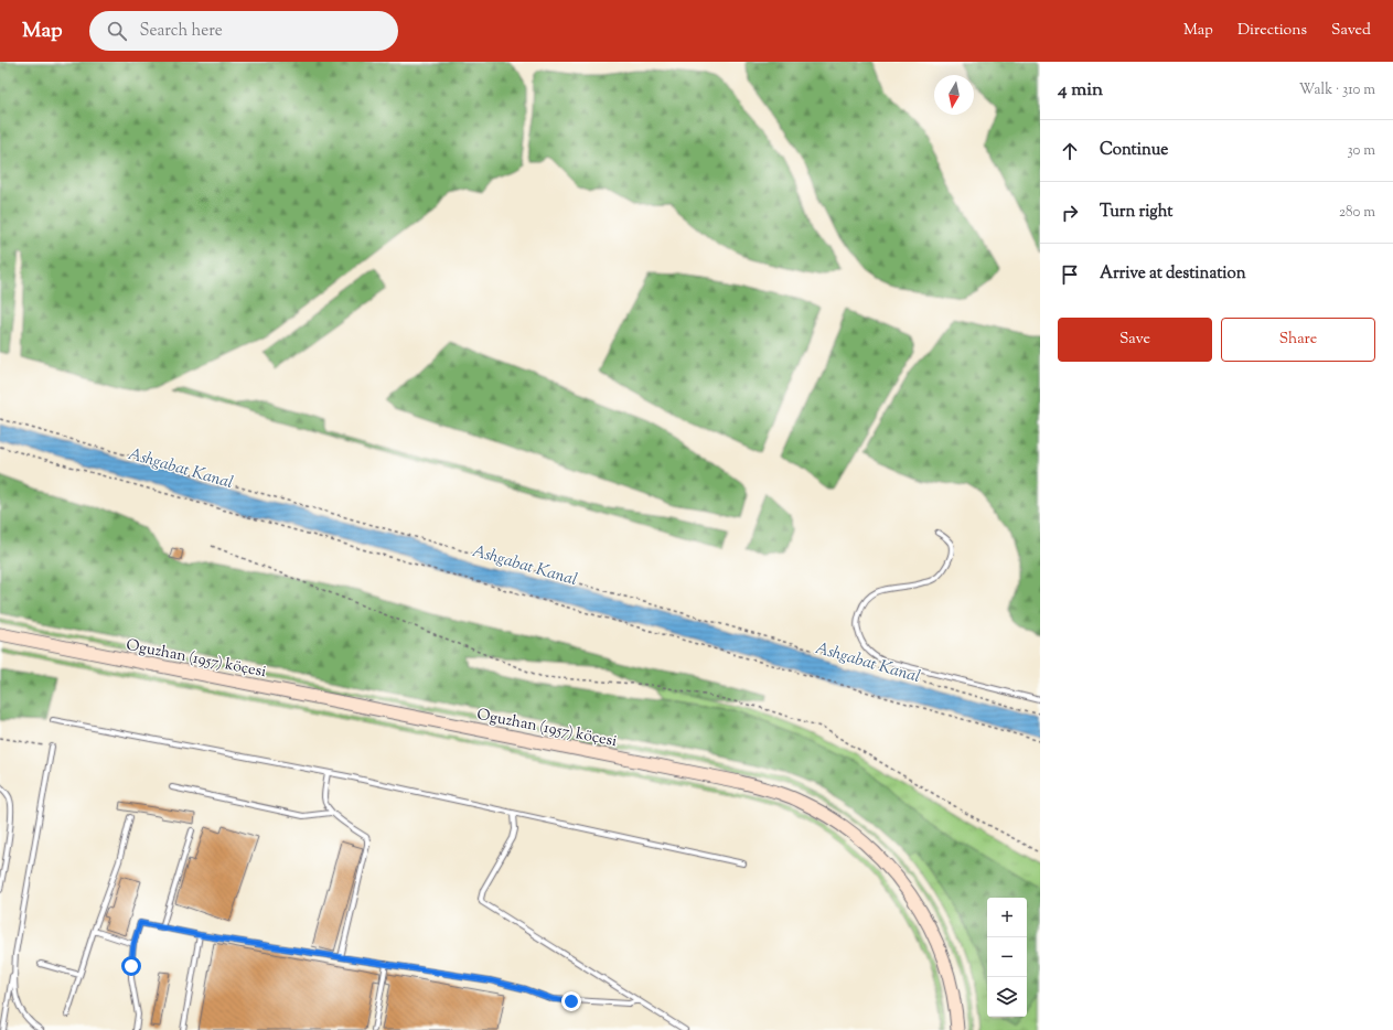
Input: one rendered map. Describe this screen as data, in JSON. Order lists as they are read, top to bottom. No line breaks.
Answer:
{"streets":{"main road":["Oguzhan (1957) köçesi"]},"water":["Ashgabat Kanal"],"north":"bottom","page":{"header":"Map","search":"Search here","nav":["Map","Directions","Saved"],"heading":["4 min","Walk · 310 m"],"list":[["Continue","30 m"],["Turn right","280 m"],"Arrive at destination"],"buttons":["Save","Share"],"map_buttons":["+","−"]}}
